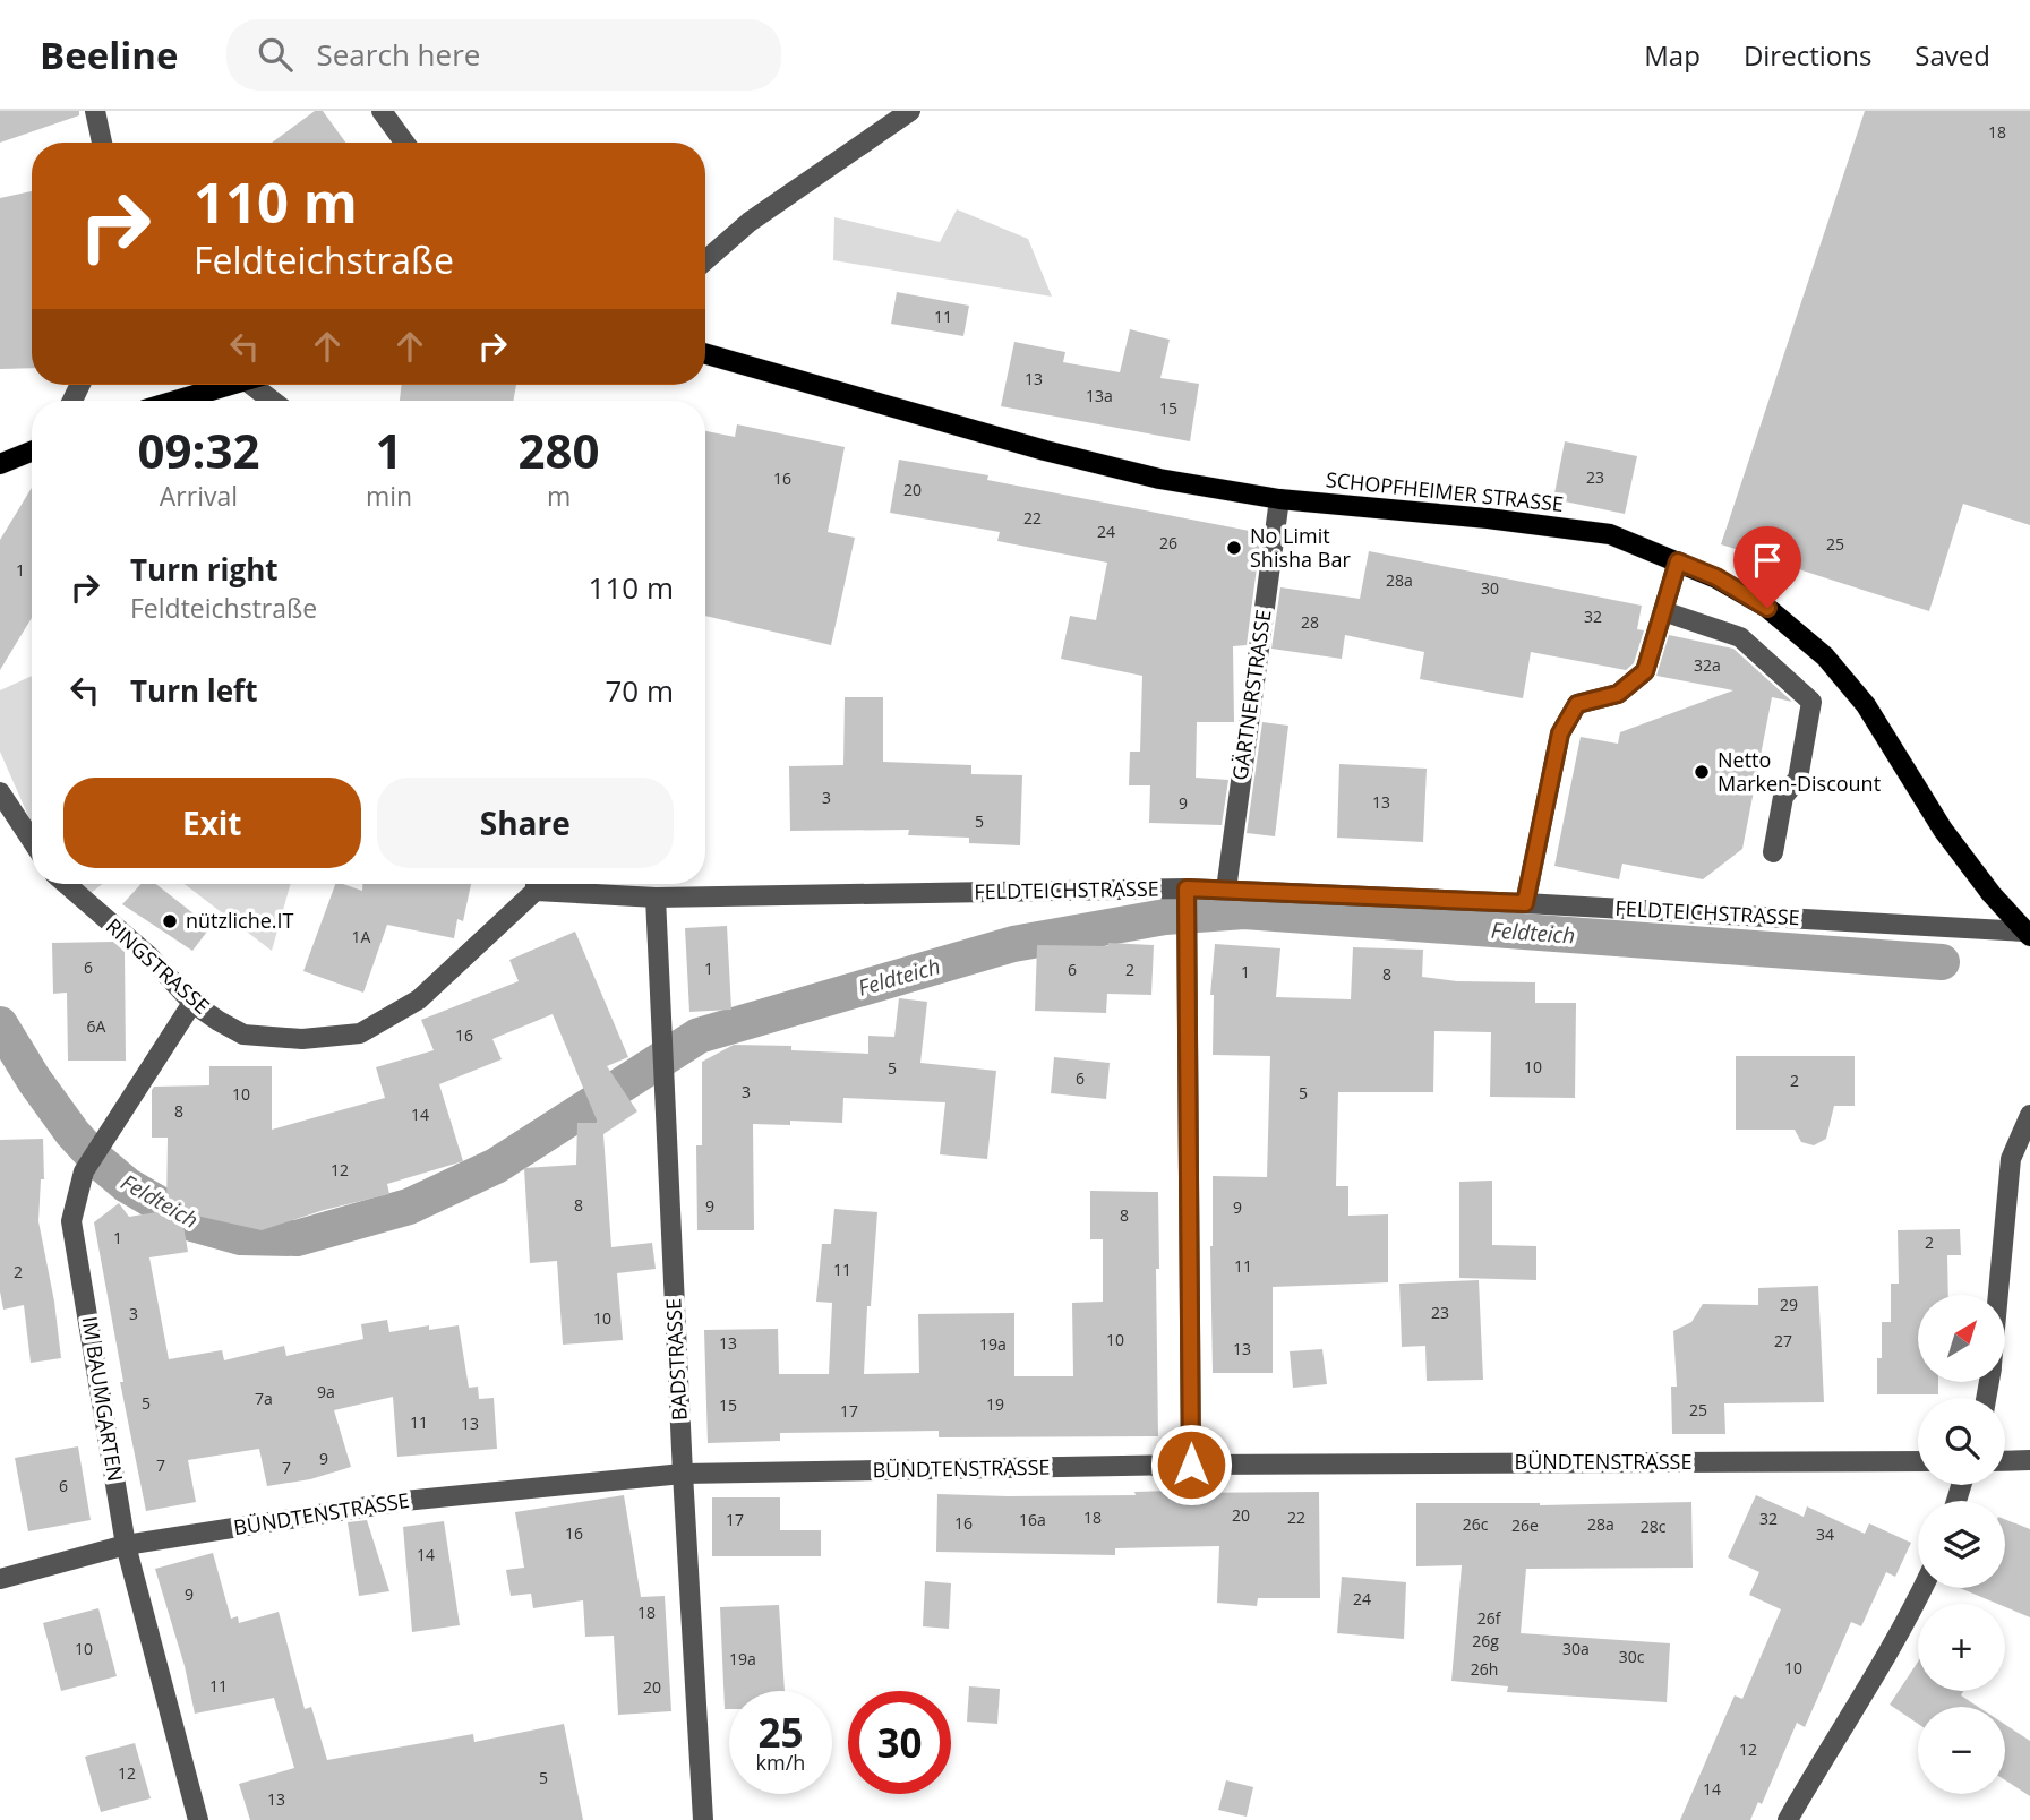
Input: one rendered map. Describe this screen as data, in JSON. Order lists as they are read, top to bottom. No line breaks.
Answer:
{"streets":{"main road":["SCHOPFHEIMER STRASSE"],"street":["GÄRTNERSTRASSE","FELDTEICHSTRASSE","RINGSTRASSE","BADSTRASSE","IM BAUMGARTEN","BÜNDTENSTRASSE"]},"crossings":[["SCHOPFHEIMER STRASSE","GÄRTNERSTRASSE"],["SCHOPFHEIMER STRASSE","FELDTEICHSTRASSE"],["GÄRTNERSTRASSE","FELDTEICHSTRASSE"],["FELDTEICHSTRASSE","BADSTRASSE"],["RINGSTRASSE","IM BAUMGARTEN"],["BADSTRASSE","BÜNDTENSTRASSE"],["IM BAUMGARTEN","BÜNDTENSTRASSE"]],"water":["Feldteich"],"places":["No Limit Shisha Bar","Netto Marken-Discount","nützliche.IT"],"house_numbers":["18","11","13","13a","15","23","16","20","22","24","26","25","1","28a","30","32","28","32a","3","13","9","5","1A","6","1","6","2","1","8","6A","16","10","5","6","2","3","5","10","8","14","12","8","9","9","8","1","2","11","11","2","29","23","3","10","10","27","13","19a","13","9a","7a","5","19","15","25","17","11","13","9","7","7","6","20","18","22","32","17","16a","16","26c","28a","26e","28c","16","34","14","9","24","18","26f","26g","10","30a","30c","19a","10","26h","11","20","12","12","5","14","13"],"north":"top right","page":{"header":"Beeline","search":"Search here","nav":["Map","Directions","Saved"],"turn":["110 m","Feldteichstraße"],"eta":["09:32","Arrival","1","min","280","m"],"list":[{"name":"Turn right","note":"Feldteichstraße","value":"110 m"},{"name":"Turn left","value":"70 m"}],"buttons":["Exit","Share"],"map_buttons":["+","−"],"speed":"25 km/h","limit":"30"}}
